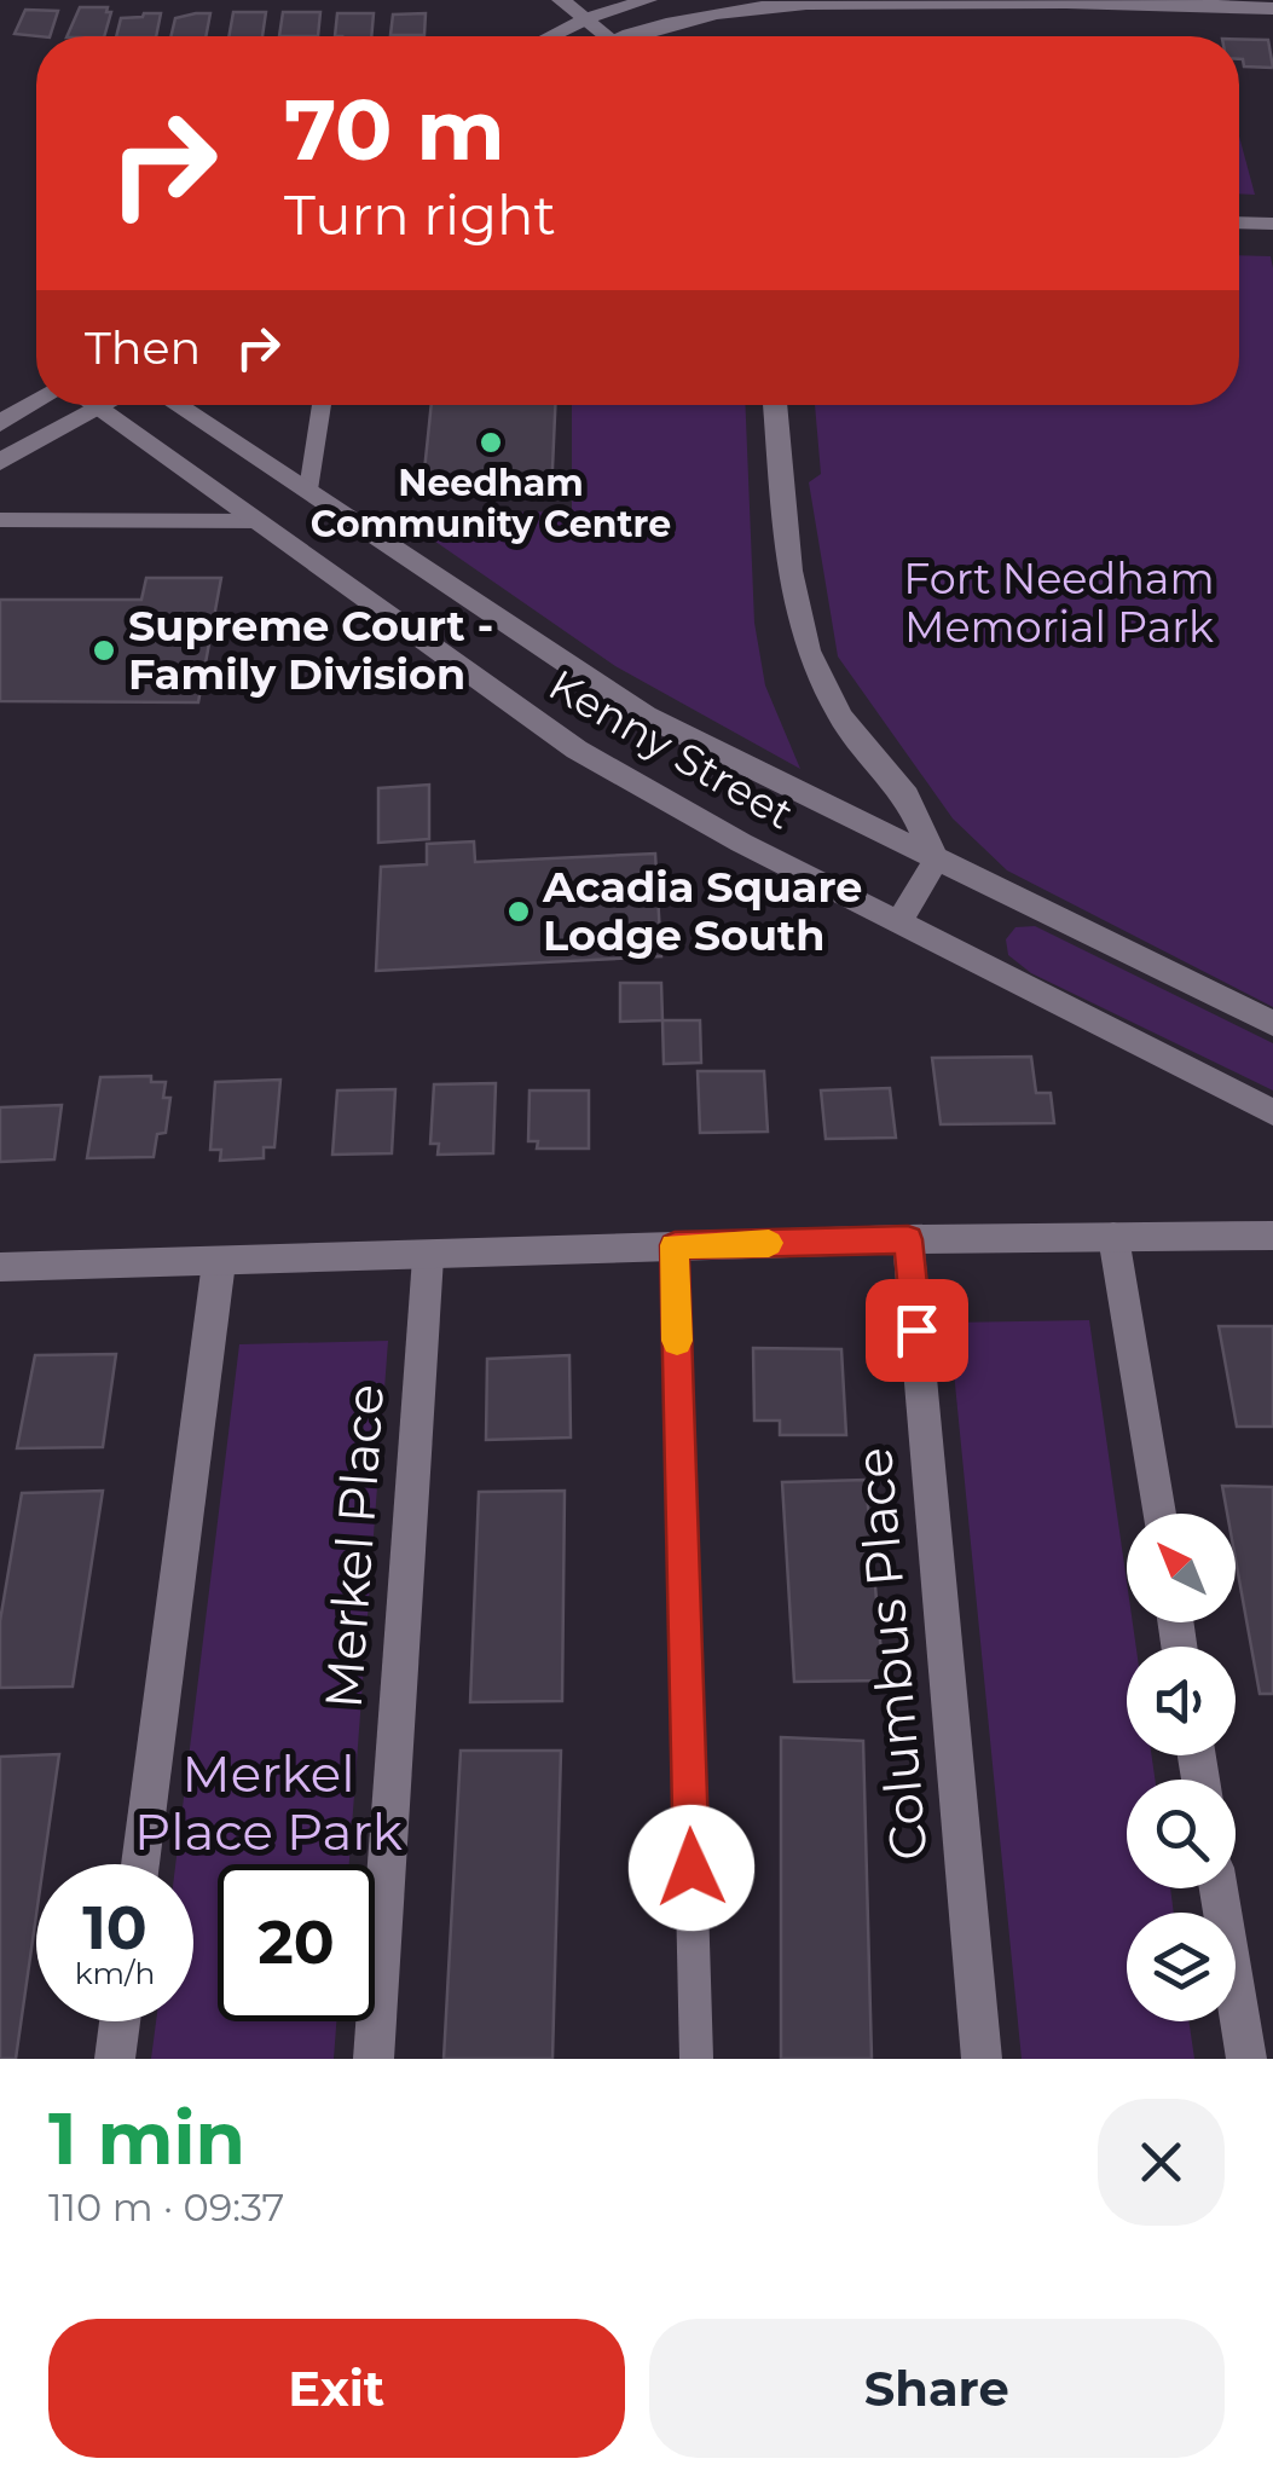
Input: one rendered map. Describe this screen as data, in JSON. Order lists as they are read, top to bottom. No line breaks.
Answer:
{"streets":{"street":["Kenny Street","Merkel Place","Columbus Place"]},"parks":["Fort Needham Memorial Park","Merkel Place Park"],"places":["Needham Community Centre","Supreme Court - Family Division","Acadia Square Lodge South"],"north":"top left","page":{"turn":["70 m","Turn right"],"then":"Then","speed":"10 km/h","limit":"20","heading":["1 min","110 m · 09:37"],"buttons":["Exit","Share"]}}
